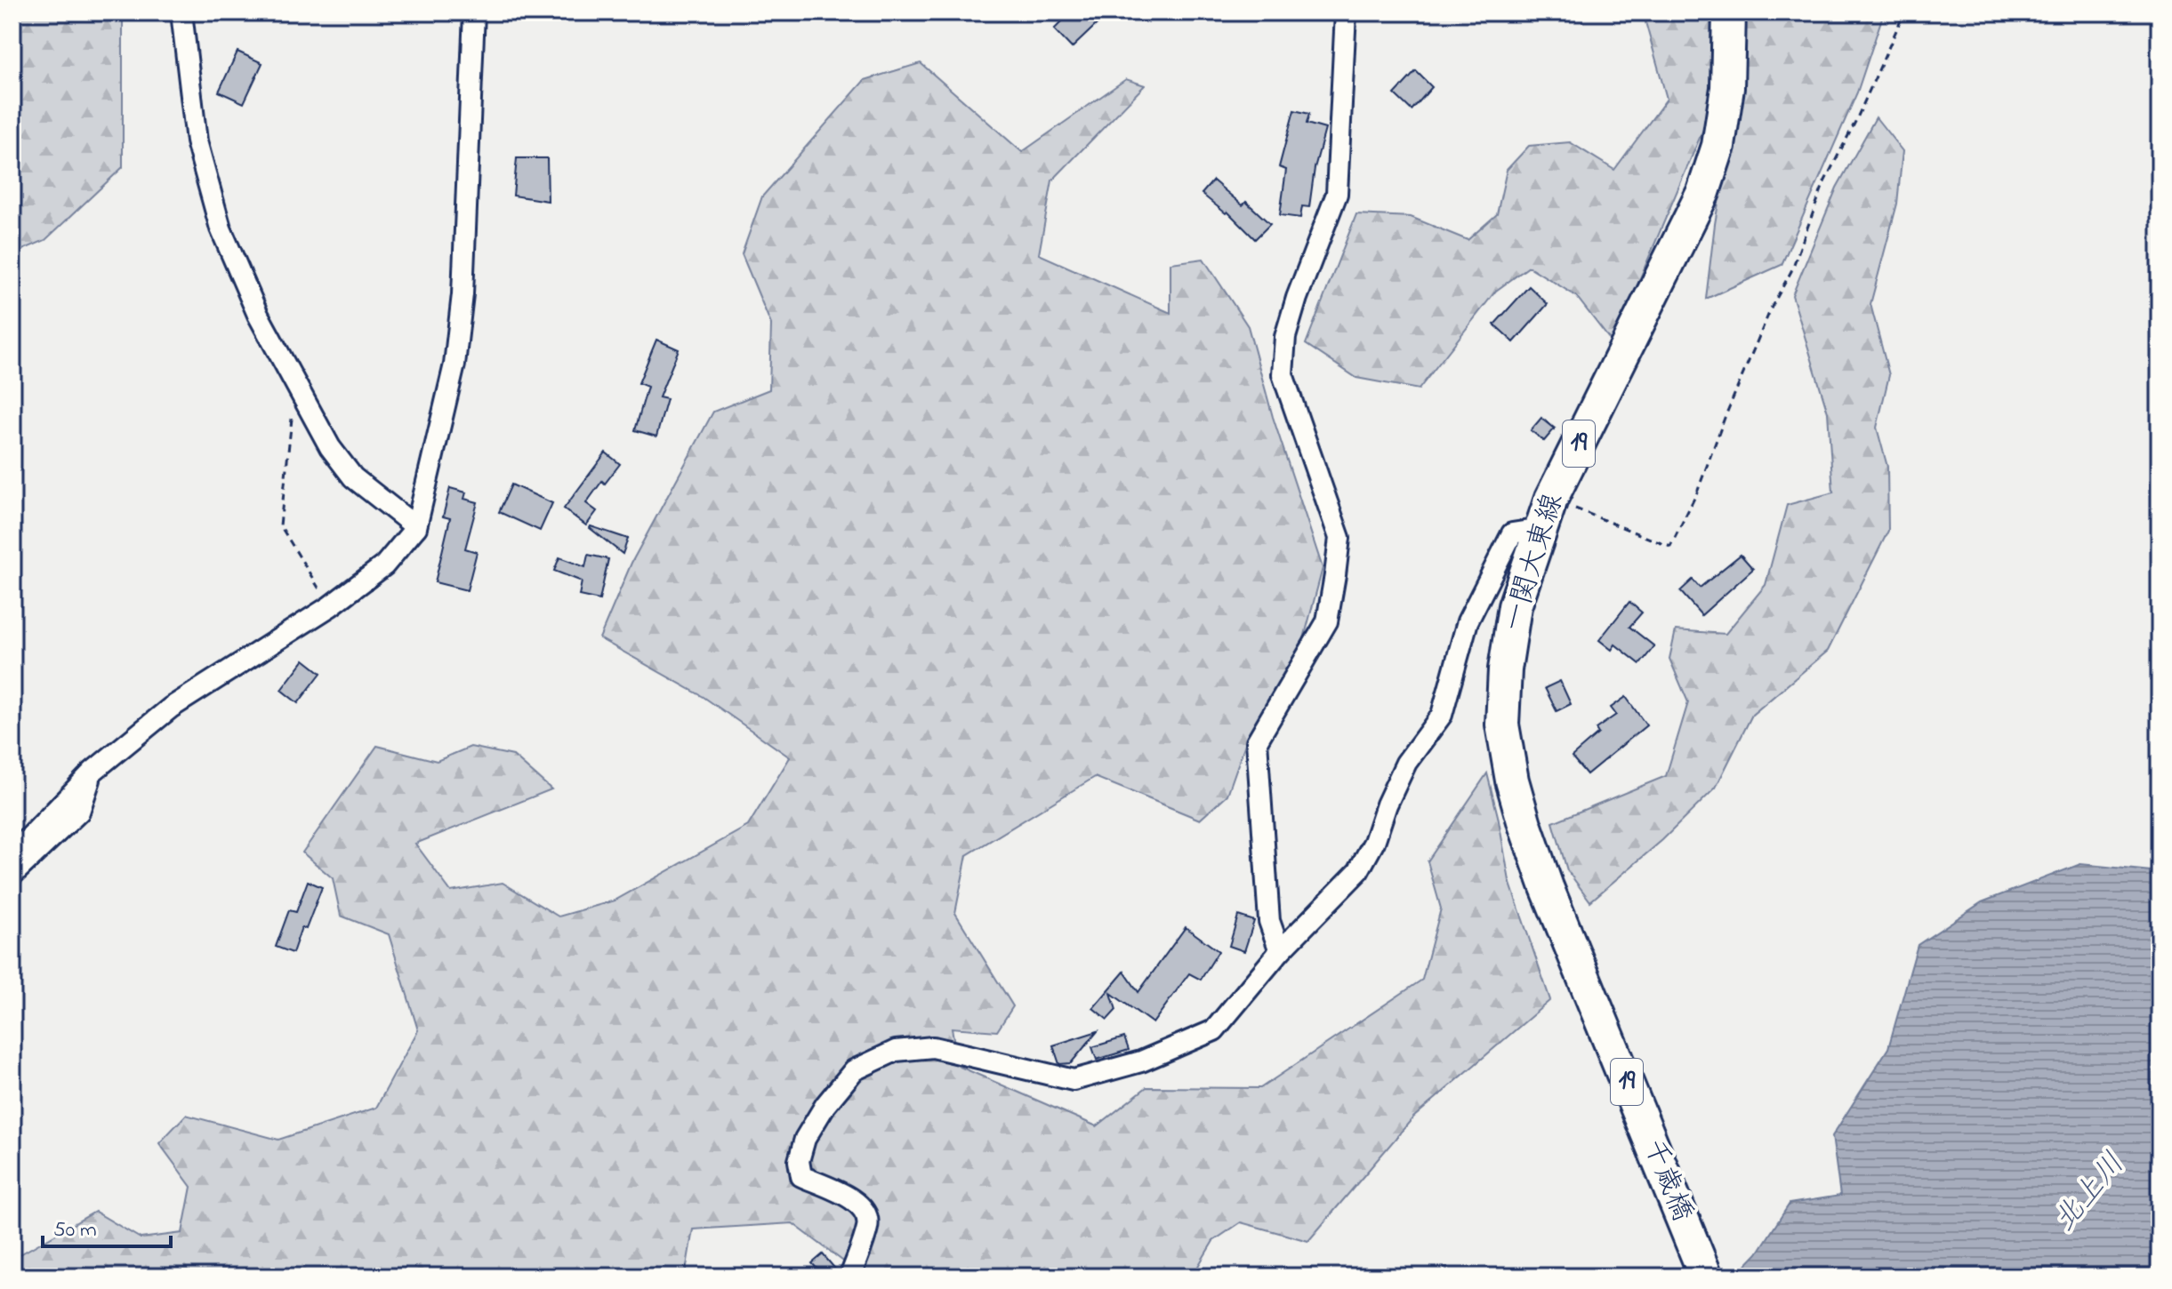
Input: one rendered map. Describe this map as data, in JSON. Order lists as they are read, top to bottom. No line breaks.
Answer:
{"streets":{"main road":["19","一関大東線","千歳橋"]},"crossings":[["一関大東線","千歳橋"]],"water":["北上川"],"scale_bar":"50 m"}
